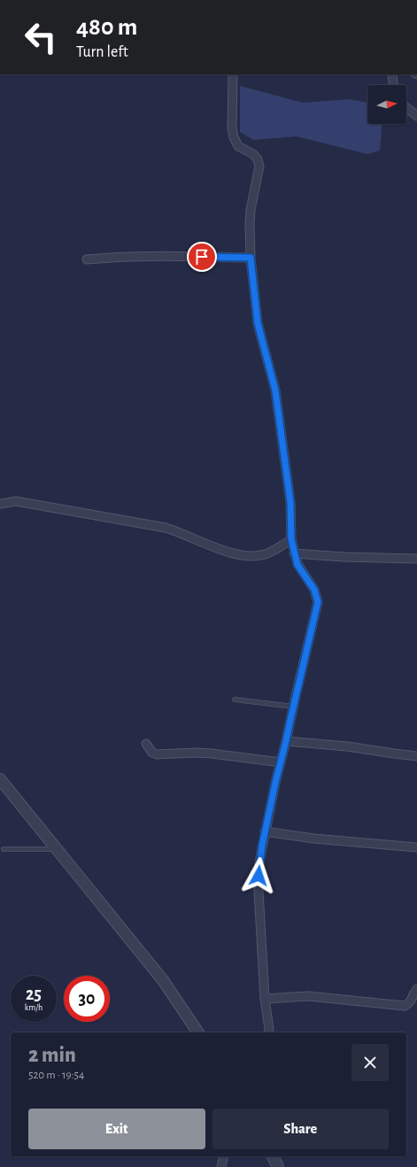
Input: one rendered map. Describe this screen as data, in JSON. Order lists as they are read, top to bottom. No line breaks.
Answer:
{"north":"right","page":{"turn":["480 m","Turn left"],"speed":"25 km/h","limit":"30","heading":["2 min","520 m · 19:54"],"buttons":["Exit","Share"]}}
